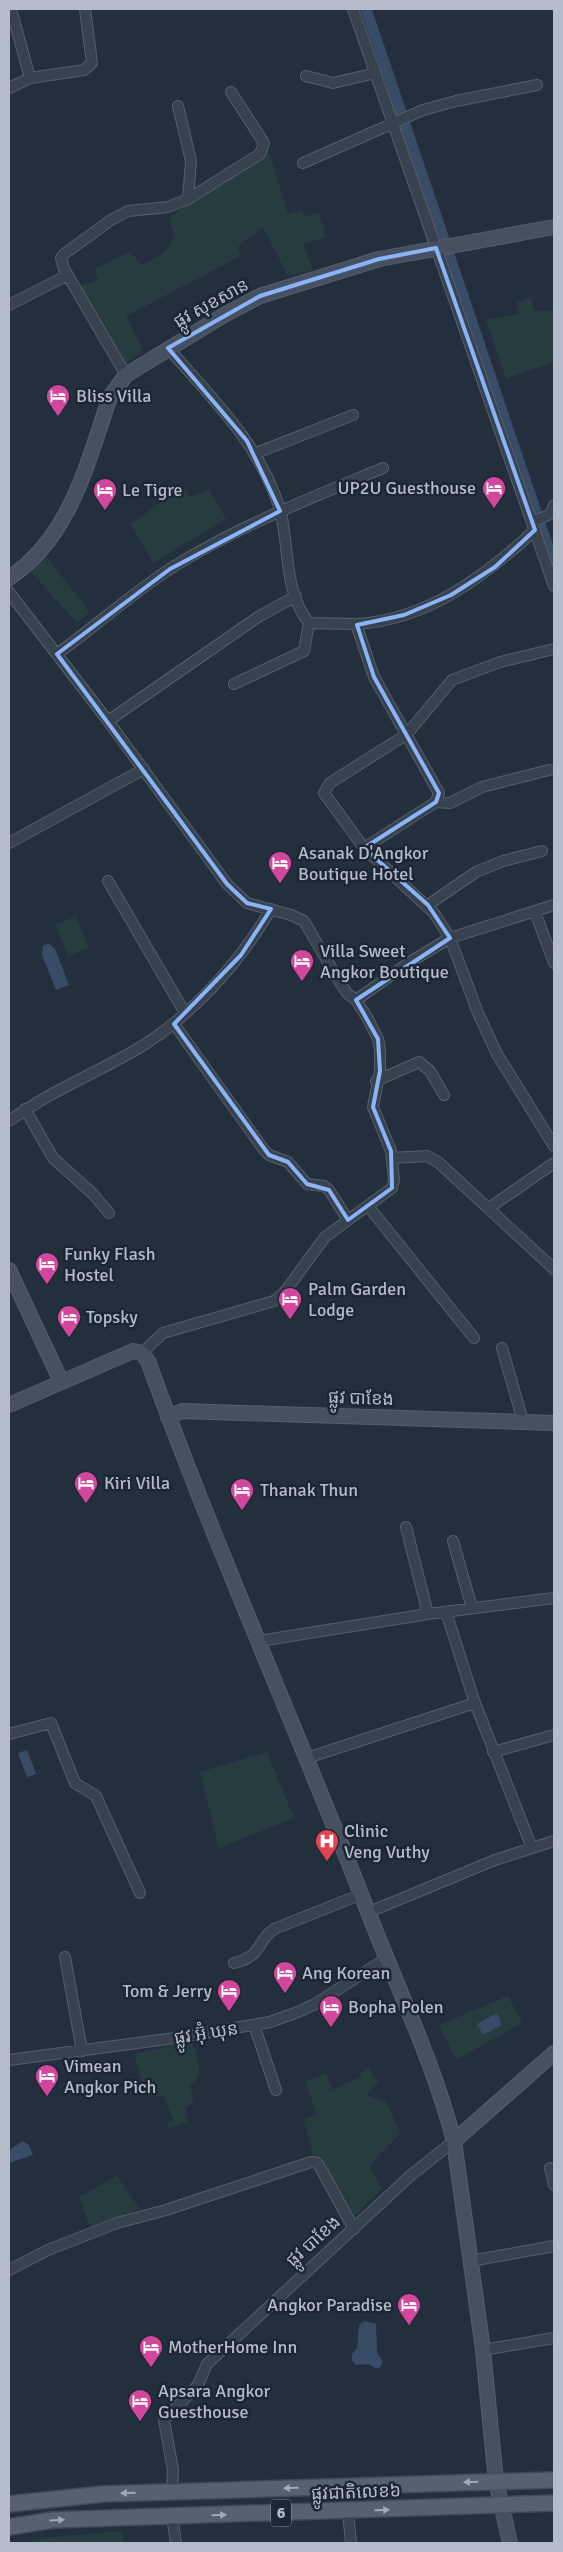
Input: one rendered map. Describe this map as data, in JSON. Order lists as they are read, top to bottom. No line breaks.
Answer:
{"streets":{"main road":["ផ្លូវជាតិលេខ៦","6"],"street":["ផ្លូវ សុខសាន","ផ្លូវ បាខែង","ផ្លូវ អ៊ុំ ឃុន"]},"crossings":[["ផ្លូវ បាខែង","ផ្លូវជាតិលេខ៦"]],"places":{"hotel":["Bliss Villa","UP2U Guesthouse","Le Tigre","Asanak D'Angkor Boutique Hotel","Villa Sweet Angkor Boutique","Funky Flash Hostel","Palm Garden Lodge","Topsky","Kiri Villa","Thanak Thun","Ang Korean","Tom & Jerry","Bopha Polen","Vimean Angkor Pich","Angkor Paradise","MotherHome Inn","Apsara Angkor Guesthouse"],"hospital":["Clinic Veng Vuthy"]}}
